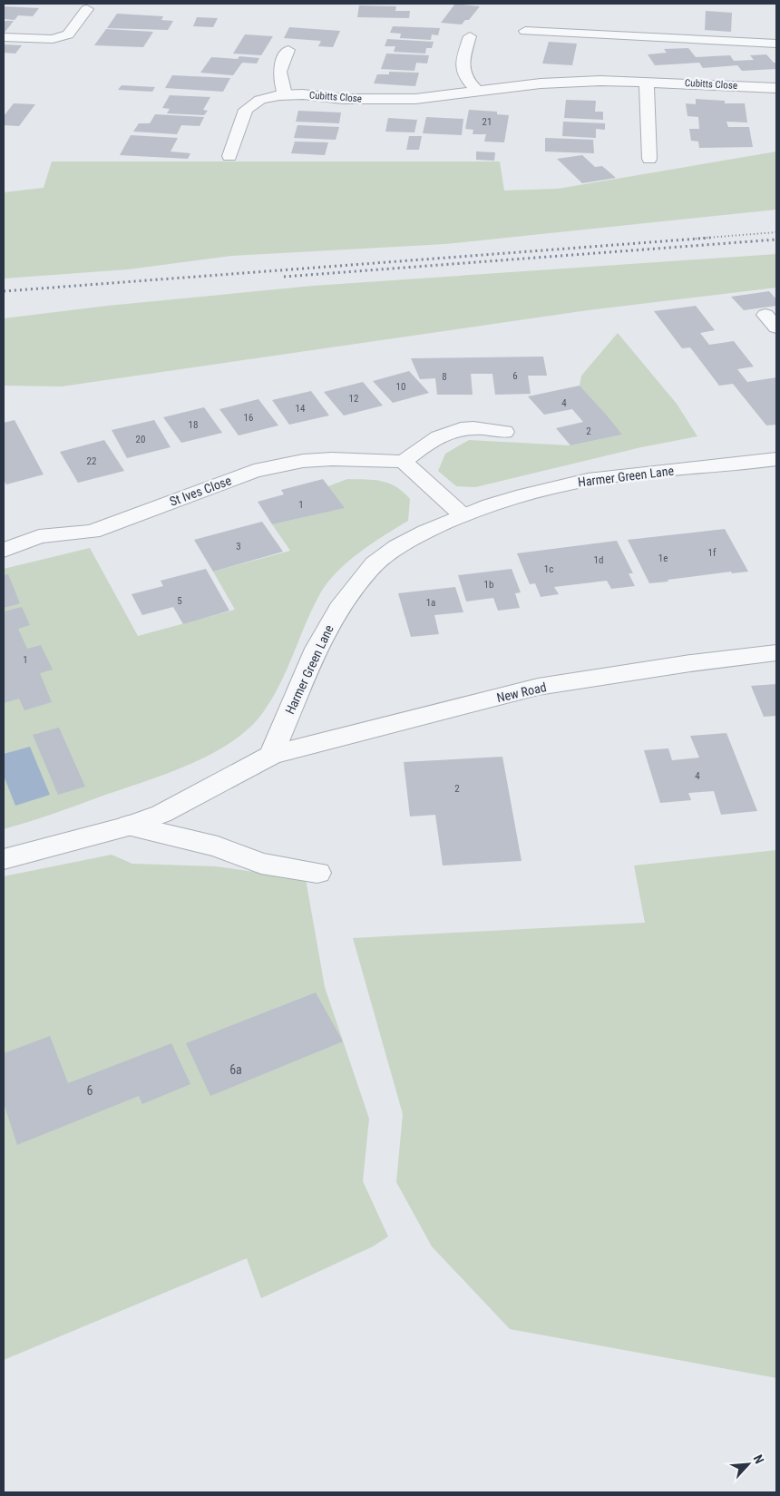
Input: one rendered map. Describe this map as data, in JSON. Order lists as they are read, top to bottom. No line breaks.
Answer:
{"streets":{"street":["Cubitts Close","Harmer Green Lane","St Ives Close","New Road"]},"crossings":[["Harmer Green Lane","New Road"]],"house_numbers":["21","6","8","10","12","4","14","16","18","2","20","22","1","3","1f","1e","1d","1c","1b","5","1a","1","4","2","6a","6"],"north":"top right"}
